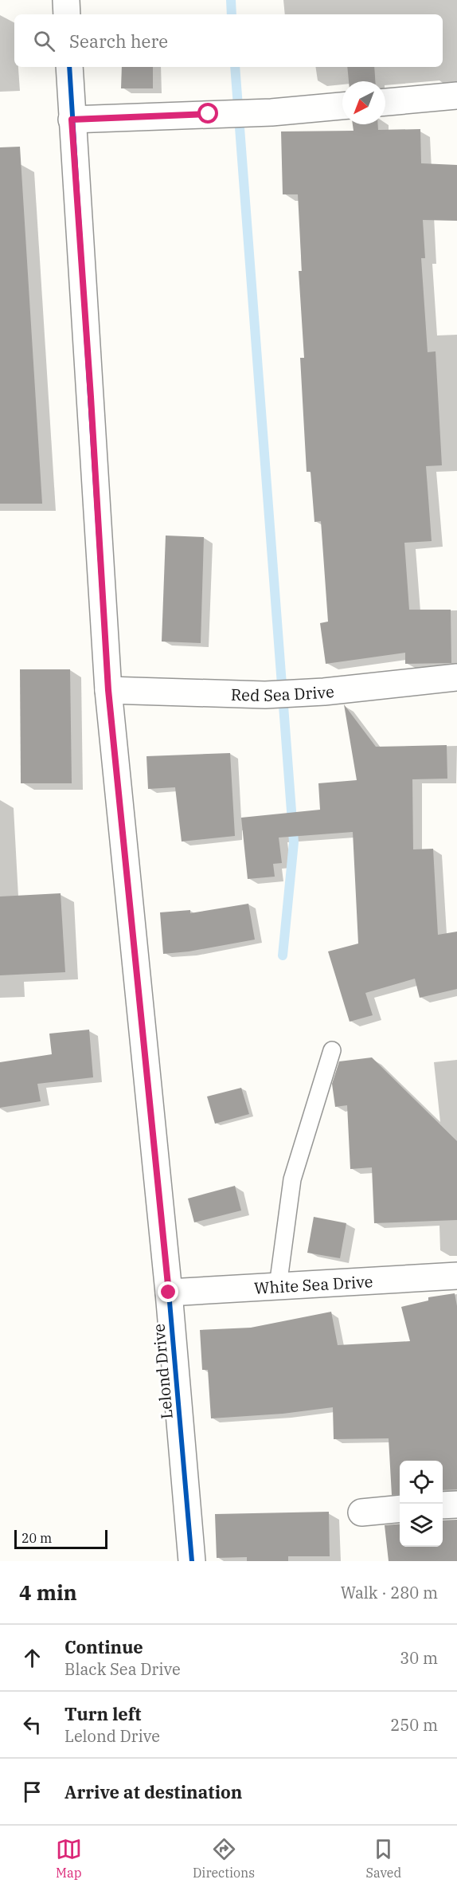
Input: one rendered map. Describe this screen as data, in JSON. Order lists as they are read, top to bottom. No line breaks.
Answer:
{"streets":{"street":["Red Sea Drive","White Sea Drive","Lelond Drive"]},"crossings":[["Red Sea Drive","Lelond Drive"],["White Sea Drive","Lelond Drive"]],"scale_bar":"20 m","north":"bottom left","page":{"search":"Search here","scale":"20 m","heading":["4 min","Walk · 280 m"],"list":[["Continue","Black Sea Drive","30 m"],["Turn left","Lelond Drive","250 m"],"Arrive at destination"],"nav":["Map","Directions","Saved"]}}
